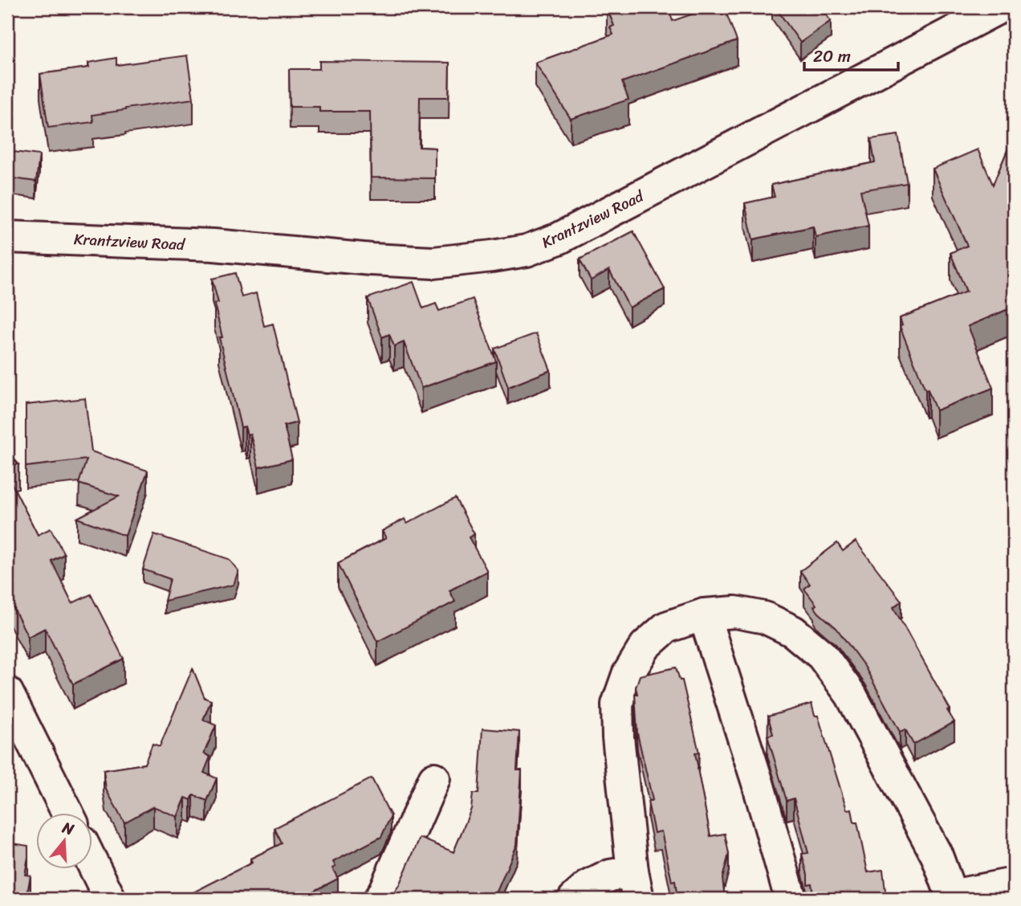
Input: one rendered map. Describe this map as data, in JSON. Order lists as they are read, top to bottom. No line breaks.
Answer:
{"streets":{"street":["Krantzview Road"]},"scale_bar":"20 m","north":"top"}
